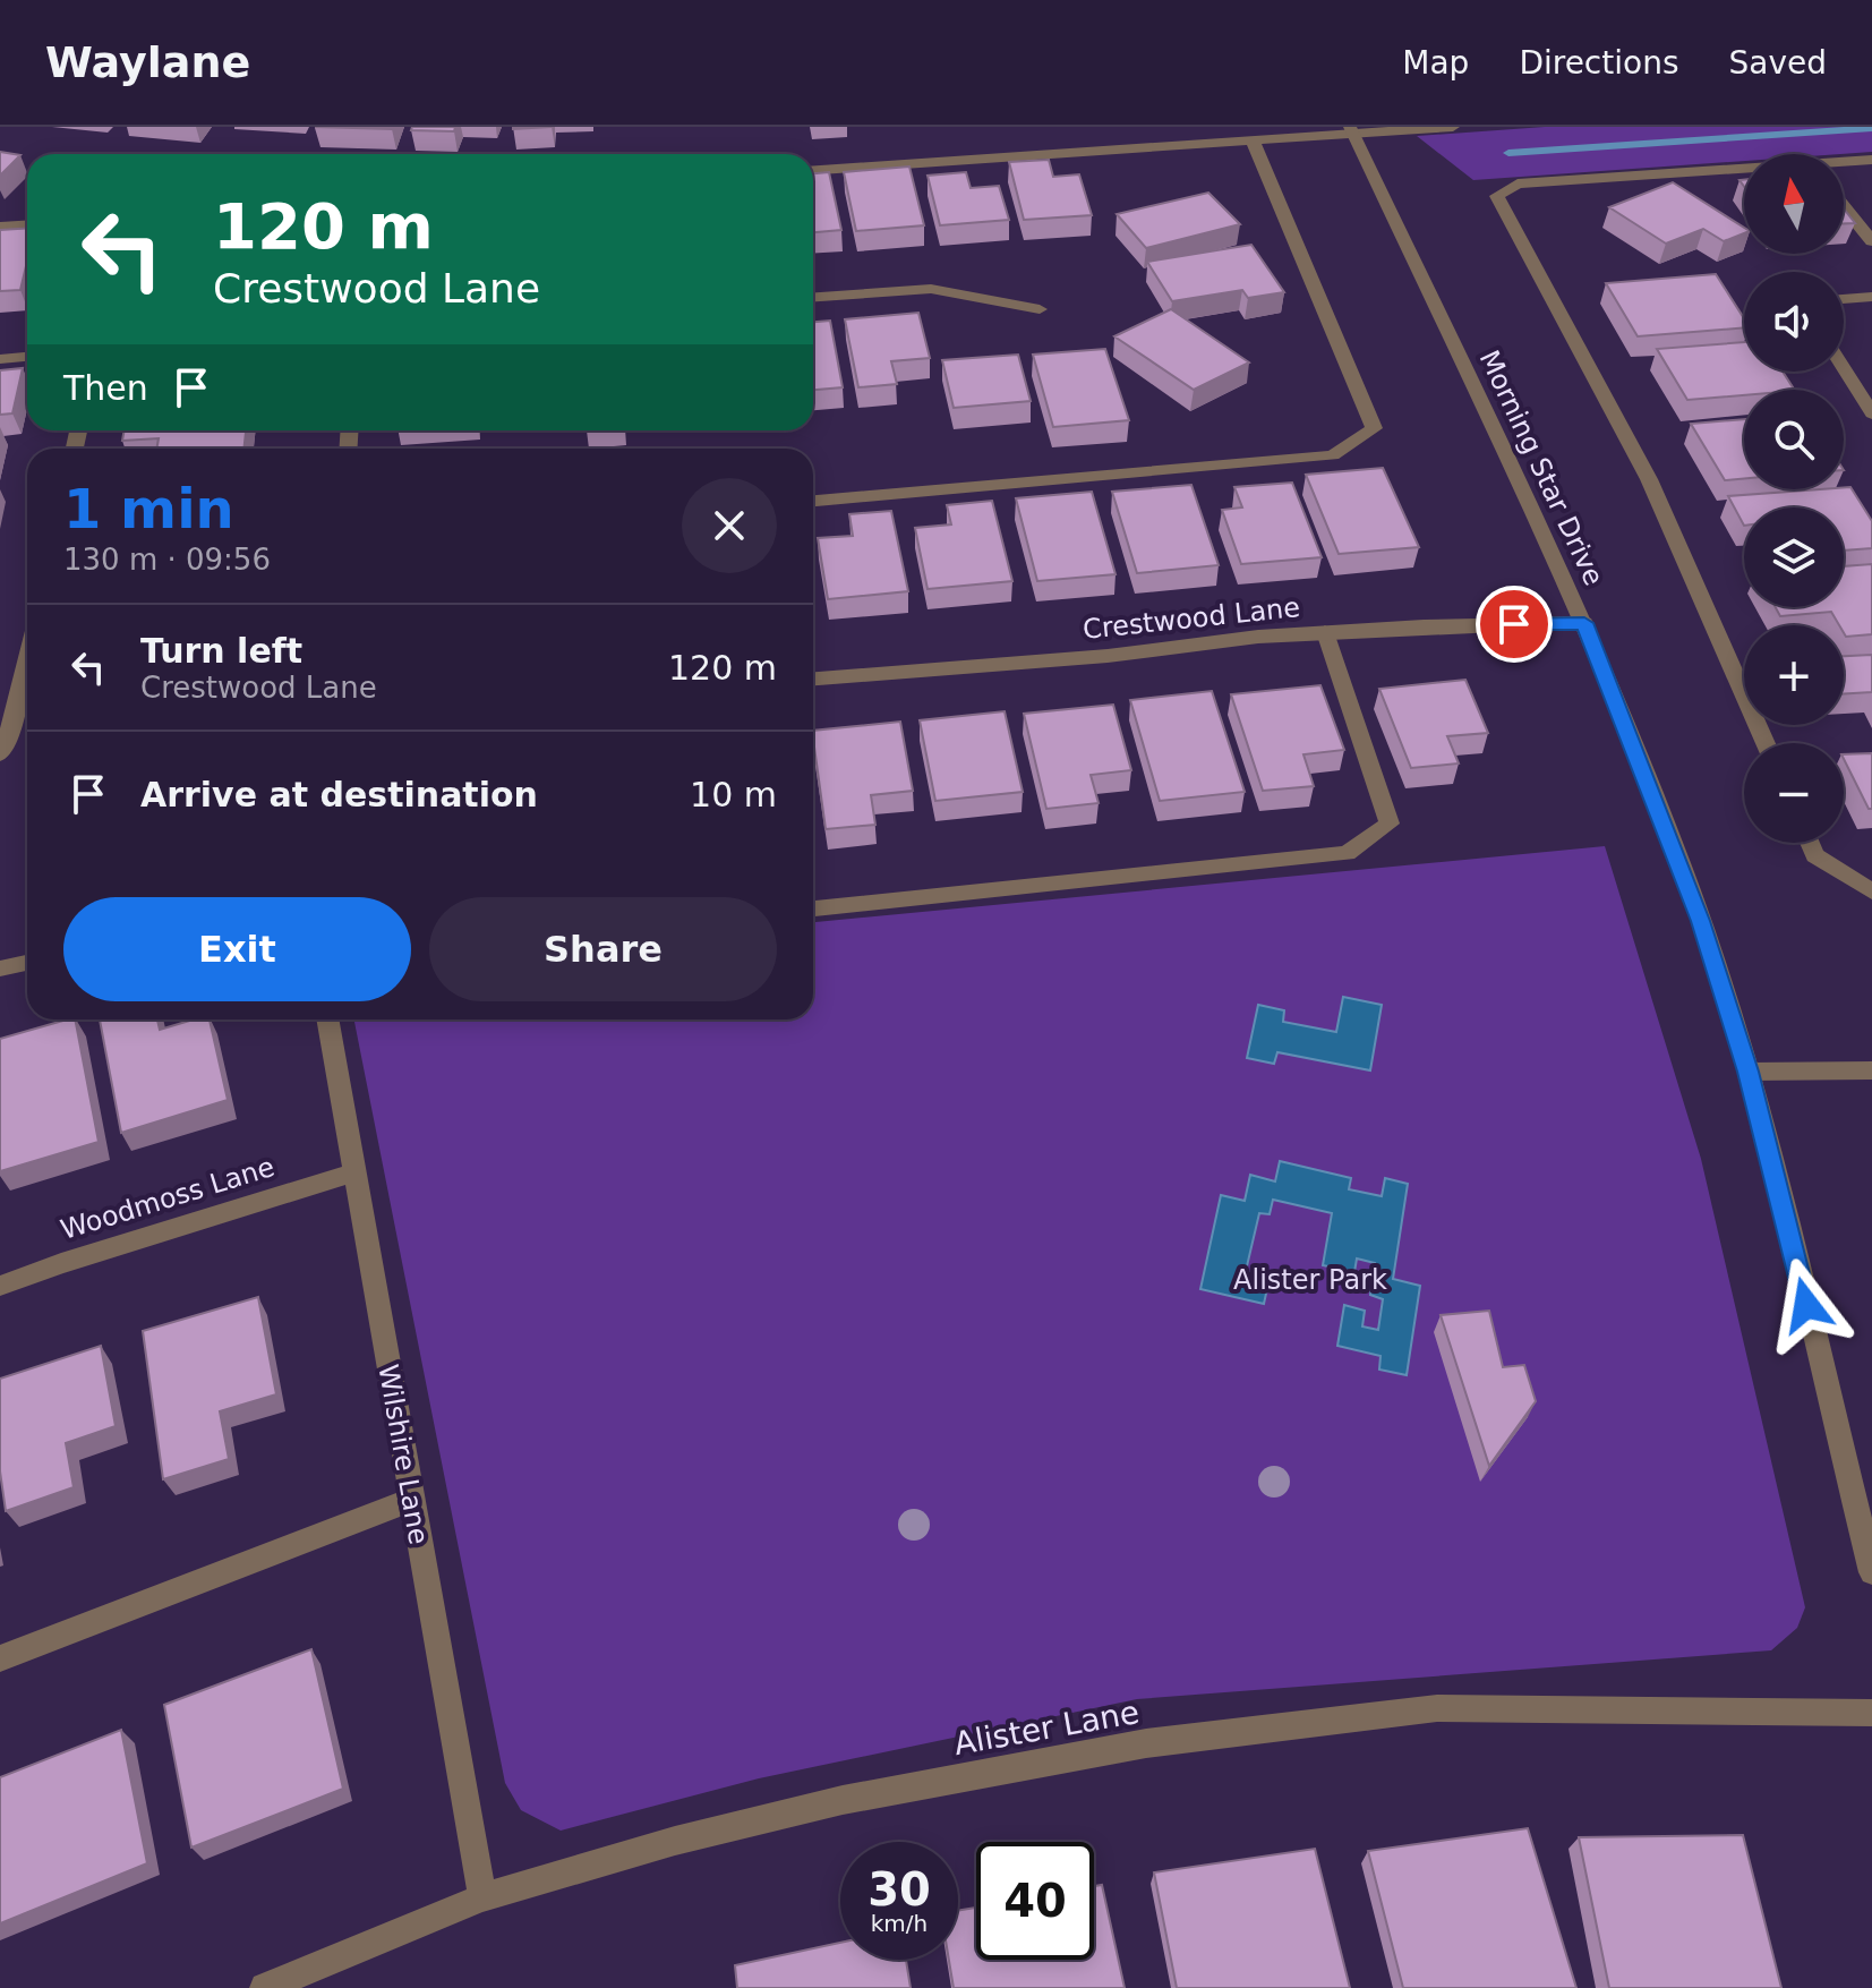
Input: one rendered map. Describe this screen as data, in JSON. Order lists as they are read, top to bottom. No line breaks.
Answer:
{"streets":{"street":["Morning Star Drive","Crestwood Lane","Woodmoss Lane","Wilshire Lane","Alister Lane"]},"crossings":[["Morning Star Drive","Crestwood Lane"],["Woodmoss Lane","Wilshire Lane"],["Wilshire Lane","Alister Lane"]],"parks":["Alister Park"],"north":"top","page":{"header":"Waylane","nav":["Map","Directions","Saved"],"map_buttons":["+","−"],"turn":["120 m","Crestwood Lane"],"then":"Then","heading":["1 min","130 m · 09:56"],"list":[{"name":"Turn left","note":"Crestwood Lane","value":"120 m"},{"name":"Arrive at destination","value":"10 m"}],"buttons":["Exit","Share"],"speed":"30 km/h","limit":"40"}}
